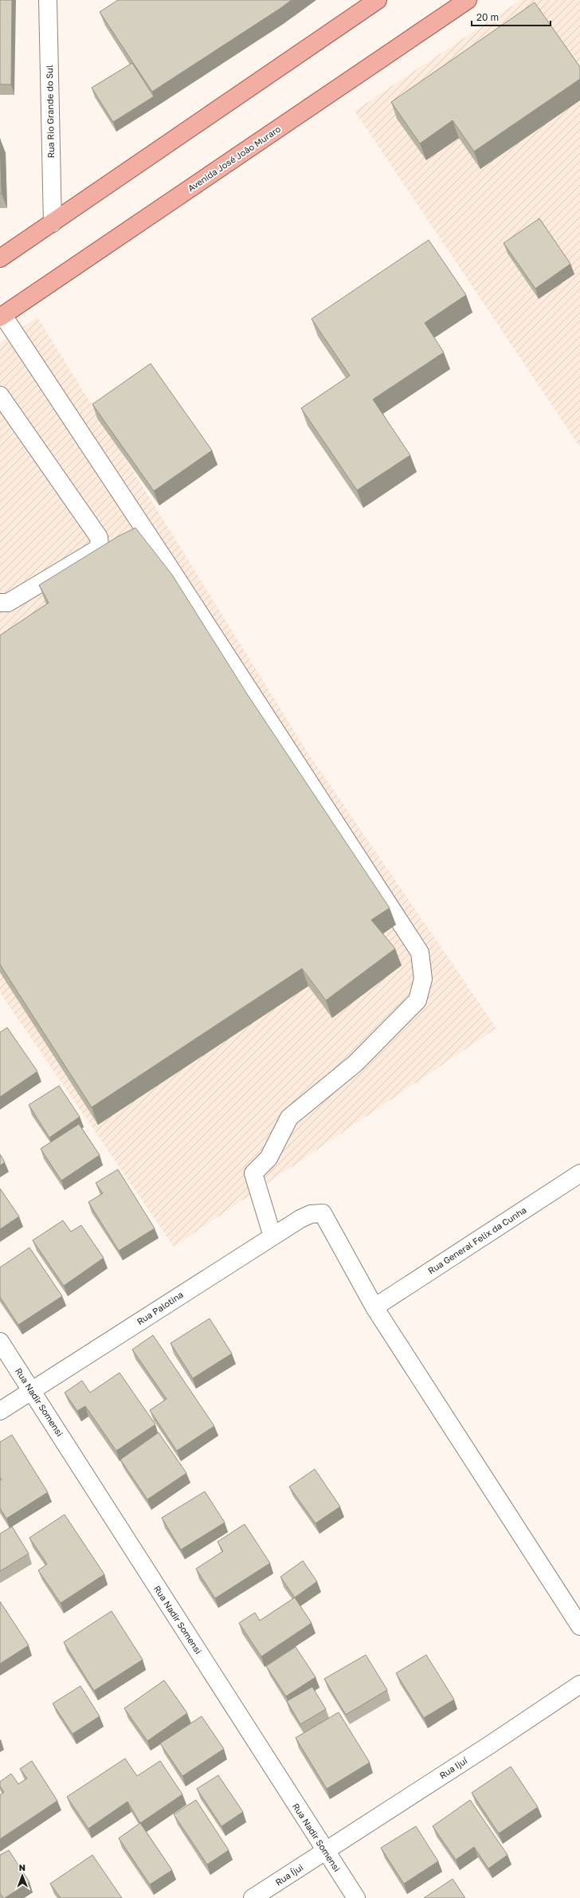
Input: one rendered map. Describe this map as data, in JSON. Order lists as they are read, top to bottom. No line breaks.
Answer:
{"streets":{"main road":["Avenida José João Muraro"],"street":["Rua Rio Grande do Sul","Rua General Felix da Cunha","Rua Palotina","Rua Nadir Somensi","Rua Ijuí","Rua Íjui"]},"crossings":[["Rua General Felix da Cunha","Rua Palotina"],["Rua Palotina","Rua Nadir Somensi"],["Rua Nadir Somensi","Rua Ijuí"],["Rua Nadir Somensi","Rua Íjui"],["Rua Ijuí","Rua Íjui"]],"scale_bar":"20 m","north":"top"}
